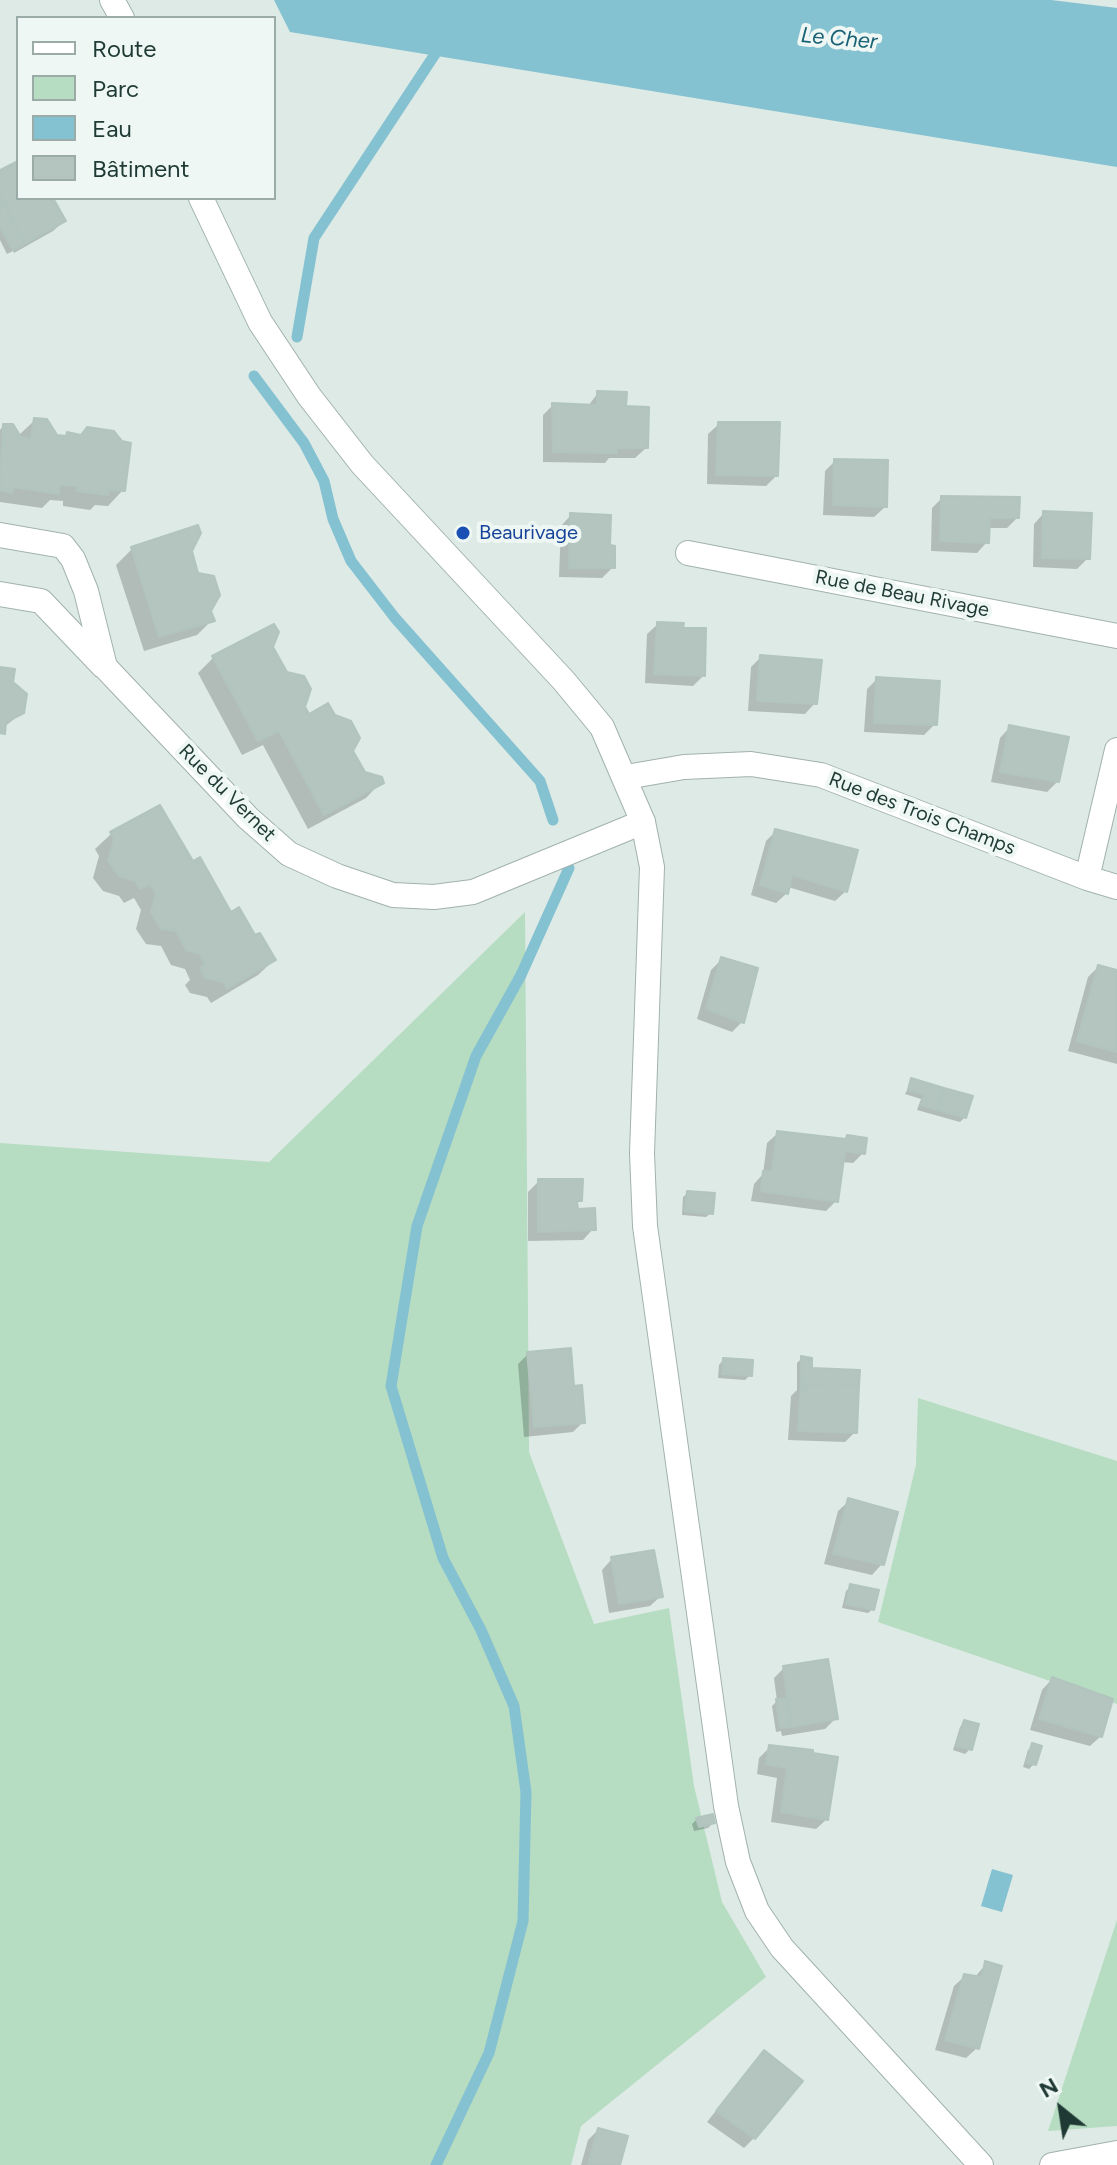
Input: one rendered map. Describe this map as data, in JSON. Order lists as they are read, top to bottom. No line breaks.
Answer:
{"streets":{"street":["Rue de Beau Rivage","Rue du Vernet","Rue des Trois Champs"]},"water":["Le Cher"],"places":["Beaurivage"],"legend":["Route","Parc","Eau","Bâtiment"],"north":"top left"}
